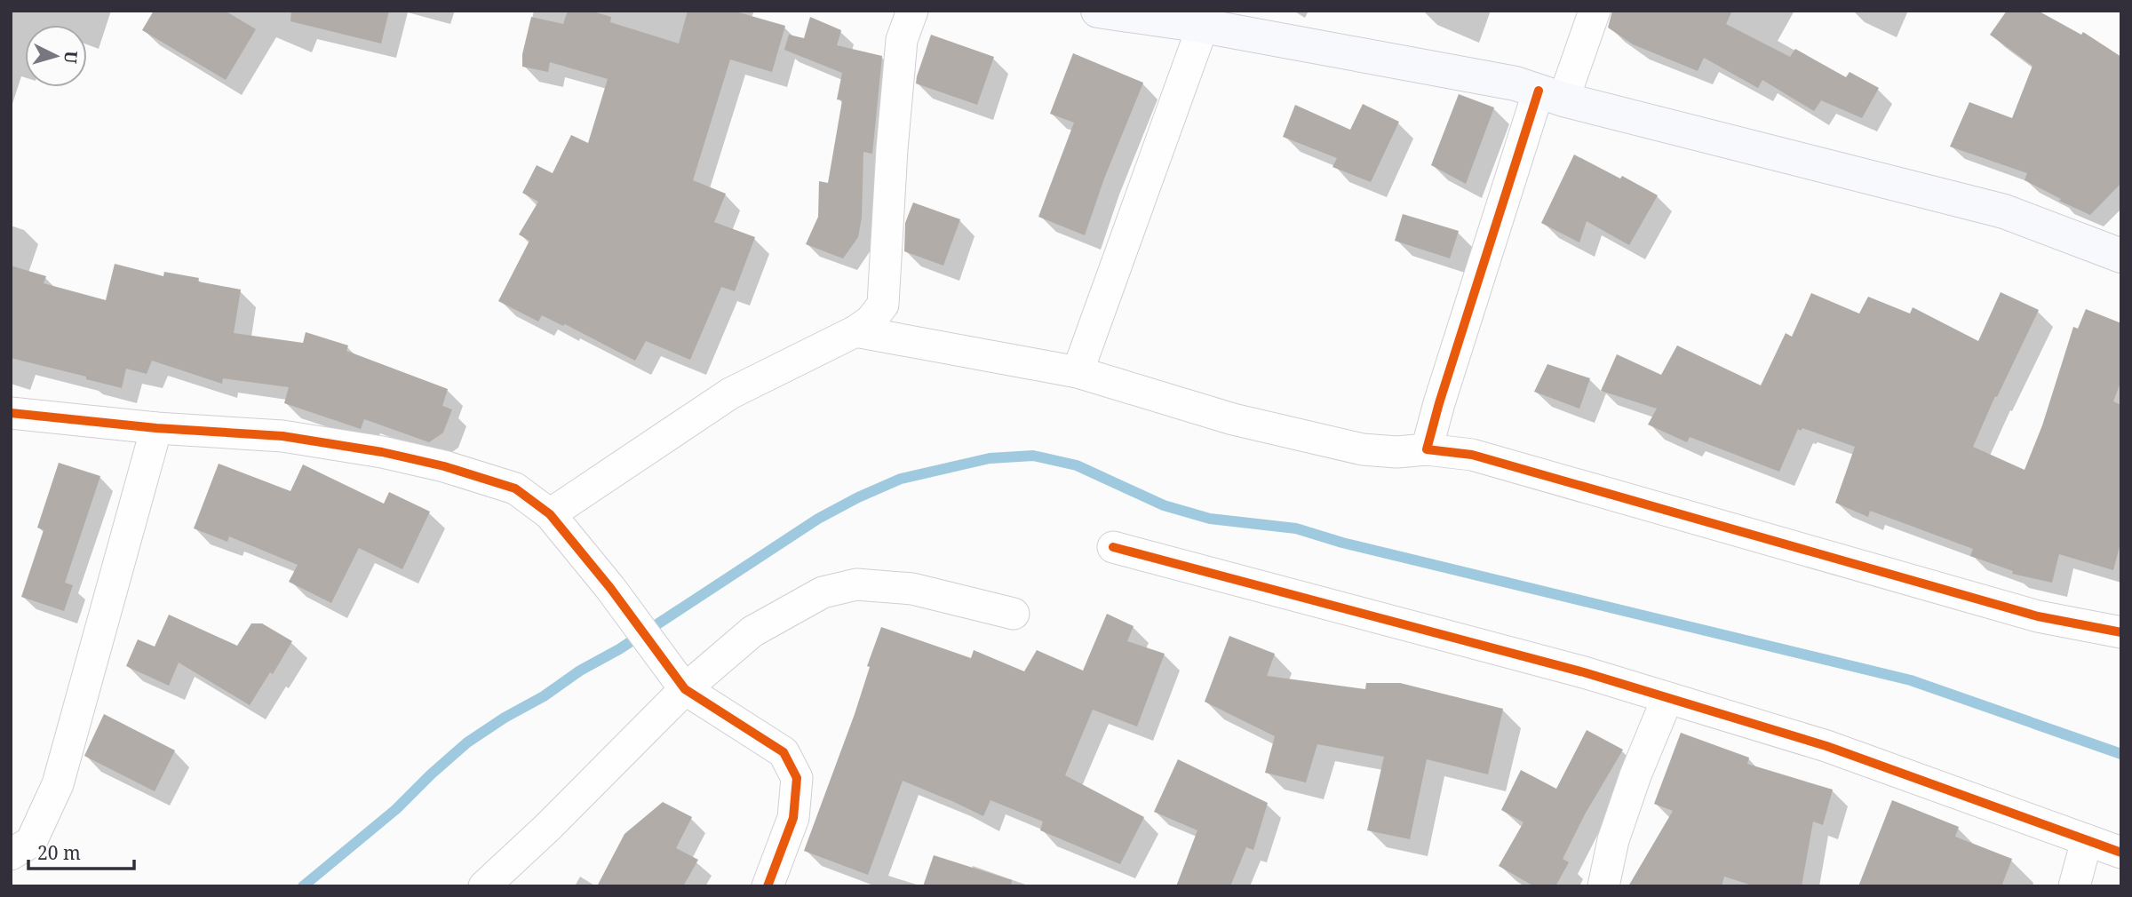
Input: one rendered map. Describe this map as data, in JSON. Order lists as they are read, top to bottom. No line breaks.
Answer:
{"scale_bar":"20 m","north":"right"}
